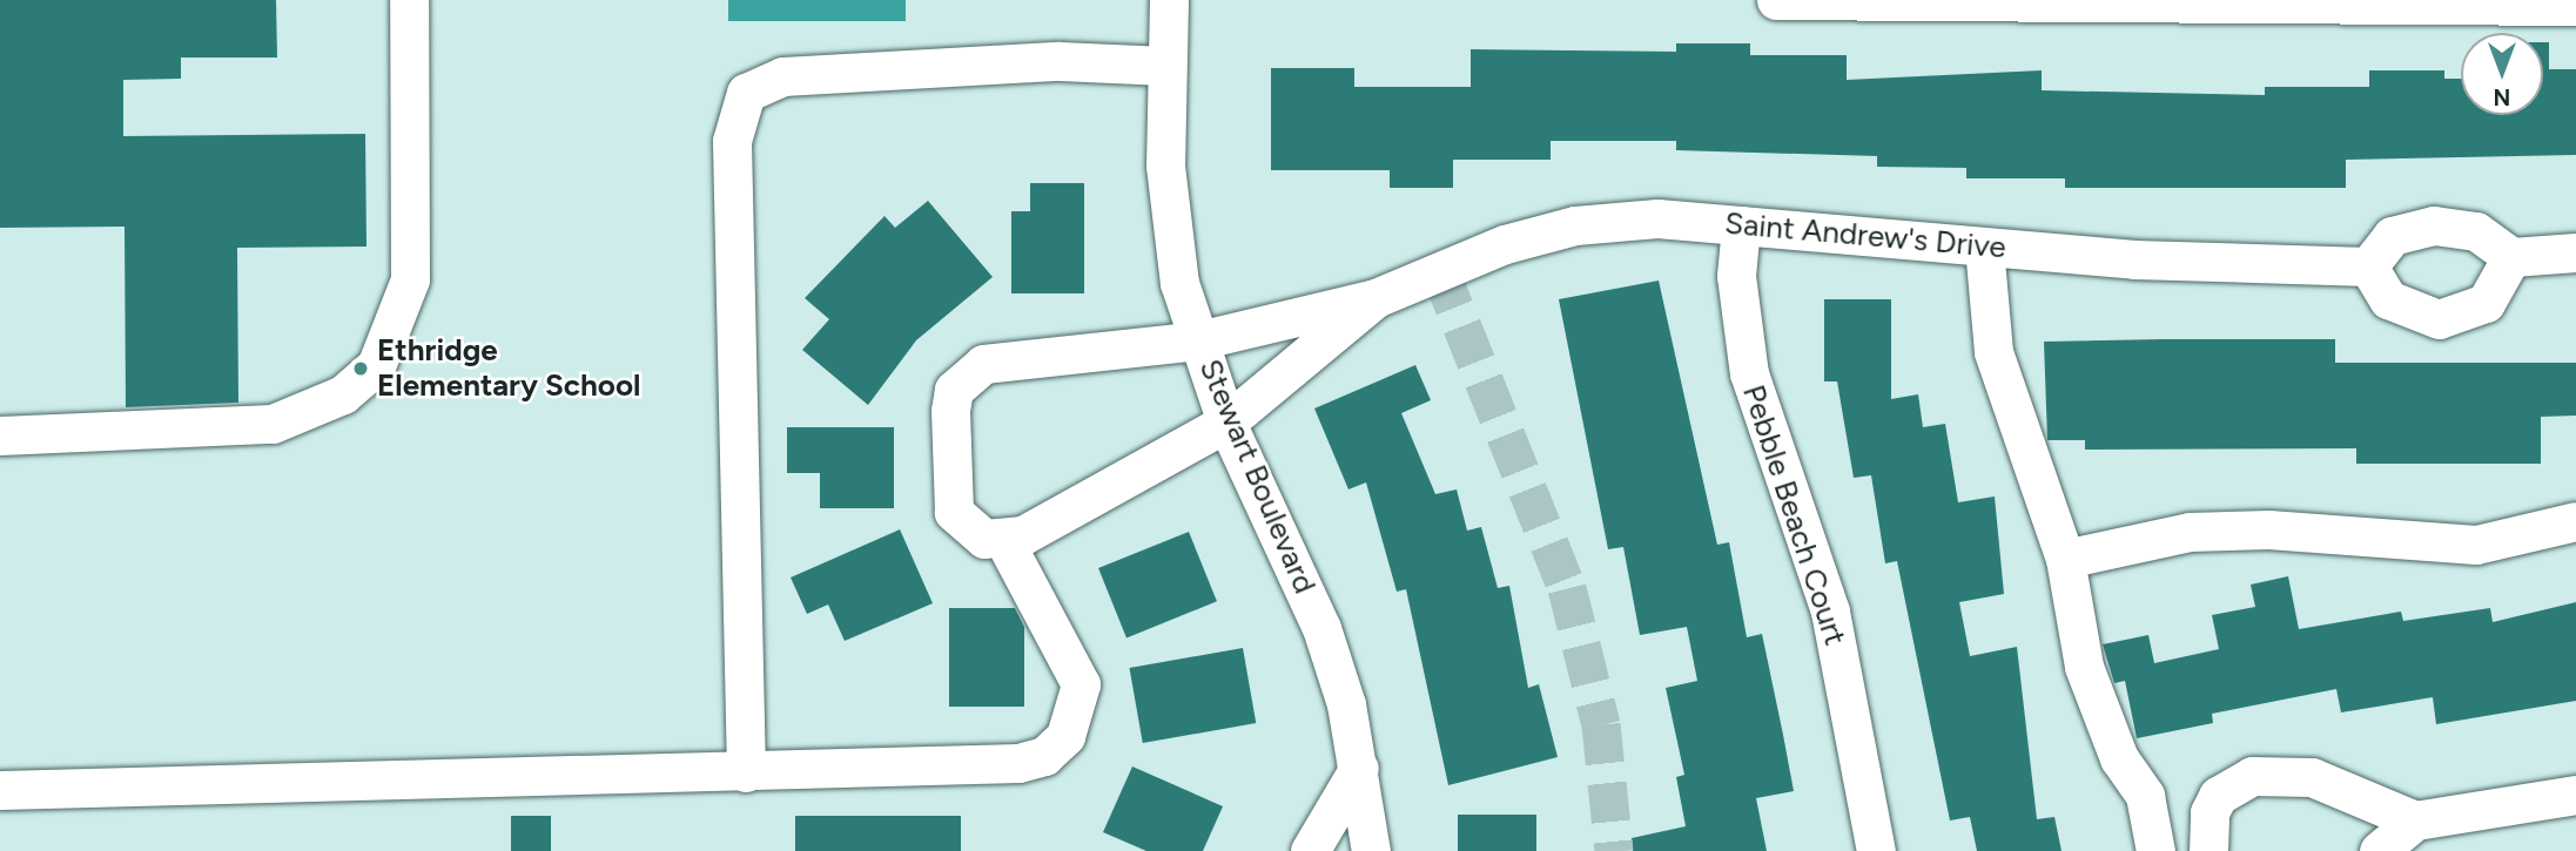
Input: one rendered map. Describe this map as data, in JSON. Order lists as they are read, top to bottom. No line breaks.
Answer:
{"streets":{"street":["Saint Andrew's Drive","Stewart Boulevard","Pebble Beach Court"]},"crossings":[["Saint Andrew's Drive","Pebble Beach Court"]],"places":["Ethridge Elementary School"],"north":"bottom"}
